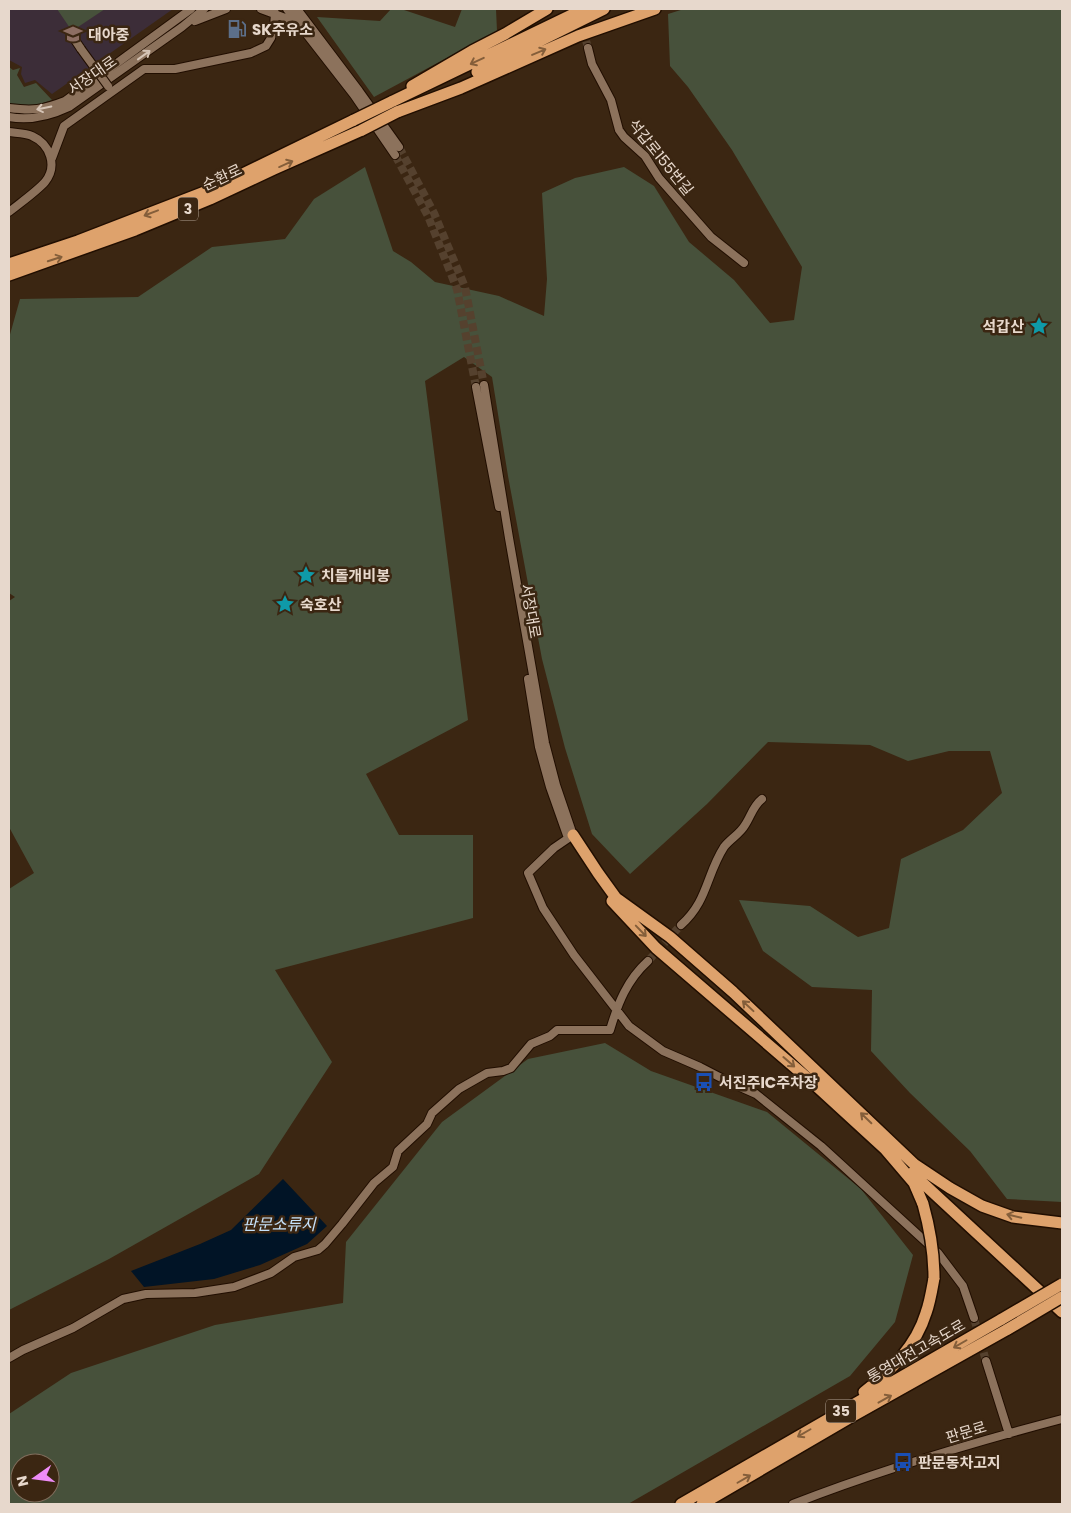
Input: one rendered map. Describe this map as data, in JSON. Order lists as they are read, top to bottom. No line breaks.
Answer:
{"streets":{"highway":["순환로","3","통영대전고속도로","35"],"street":["서장대로","석갑로155번길","판문로"]},"crossings":[["순환로","3"]],"water":["판문소류지"],"places":{"fuel station":["SK주유소"],"school or university":["대아중"],"place":["석갑산","치돌개비봉","숙호산"],"bus stop":["서진주IC주차장","판문동차고지"]},"north":"left"}
